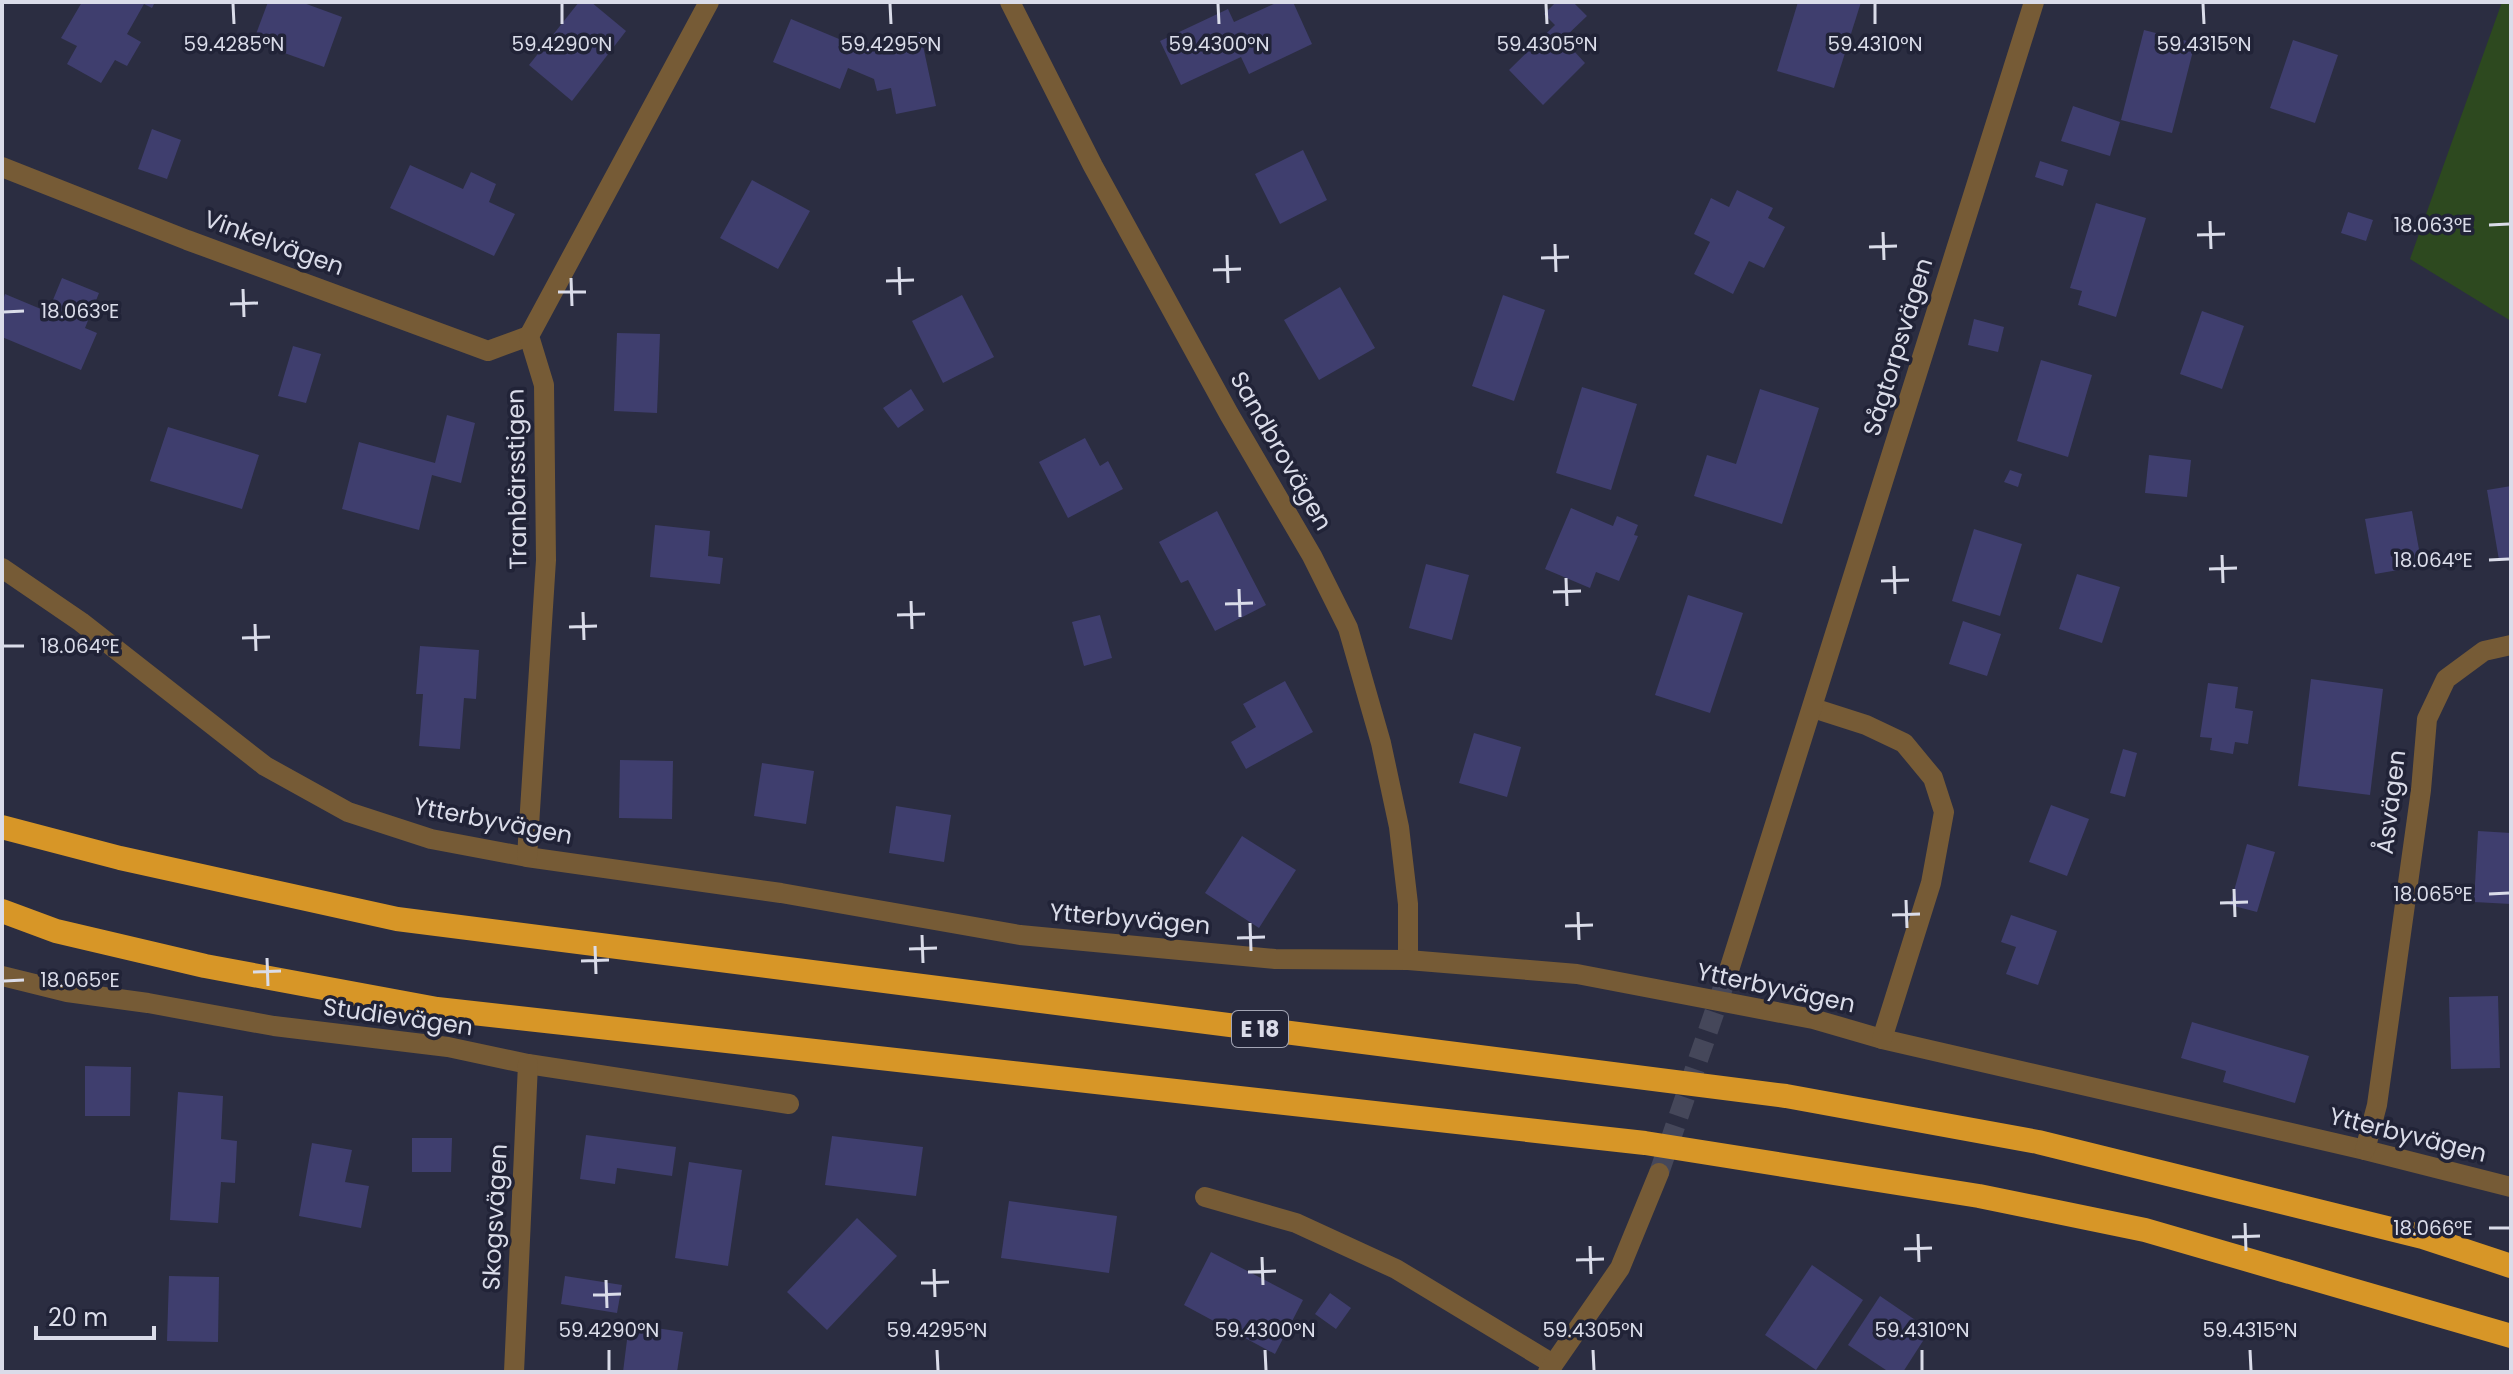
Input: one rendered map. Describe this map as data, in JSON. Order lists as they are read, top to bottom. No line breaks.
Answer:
{"streets":{"highway":["E 18"],"street":["Vinkelvägen","Sågtorpsvägen","Sandbrovägen","Tranbärsstigen","Åsvägen","Ytterbyvägen","Studievägen","Skogsvägen"]},"crossings":[["Vinkelvägen","Tranbärsstigen"],["Sandbrovägen","Ytterbyvägen"],["Tranbärsstigen","Ytterbyvägen"],["Åsvägen","Ytterbyvägen"],["Studievägen","Skogsvägen"]],"scale_bar":"20 m","coordinates":["59.4285°N","59.4290°N","59.4295°N","59.4300°N","59.4305°N","59.4310°N","59.4315°N","18.063°E","18.064°E","18.065°E","18.066°E"]}
